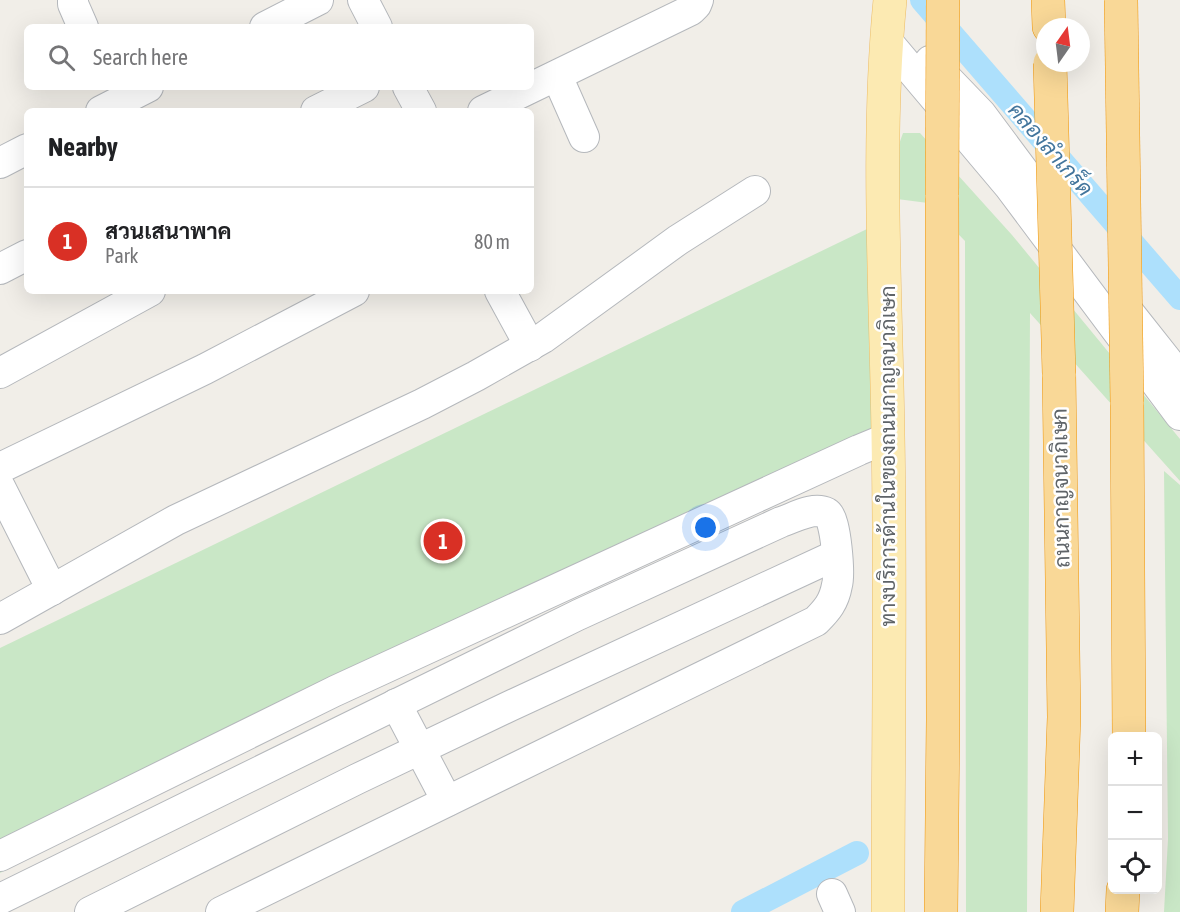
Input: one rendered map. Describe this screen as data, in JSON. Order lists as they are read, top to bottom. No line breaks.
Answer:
{"streets":{"highway":["ถนนกาญจนาภิเษก"],"main road":["ทางบริการด้านในของถนนกาญจนาภิเษก"]},"water":["คลองลำเกร็ด"],"north":"top","page":{"search":"Search here","heading":"Nearby","list":[{"mark":"1","name":"สวนเสนาพาค","note":"Park","value":"80 m"}],"pins":"1","map_buttons":["+","−"]}}
